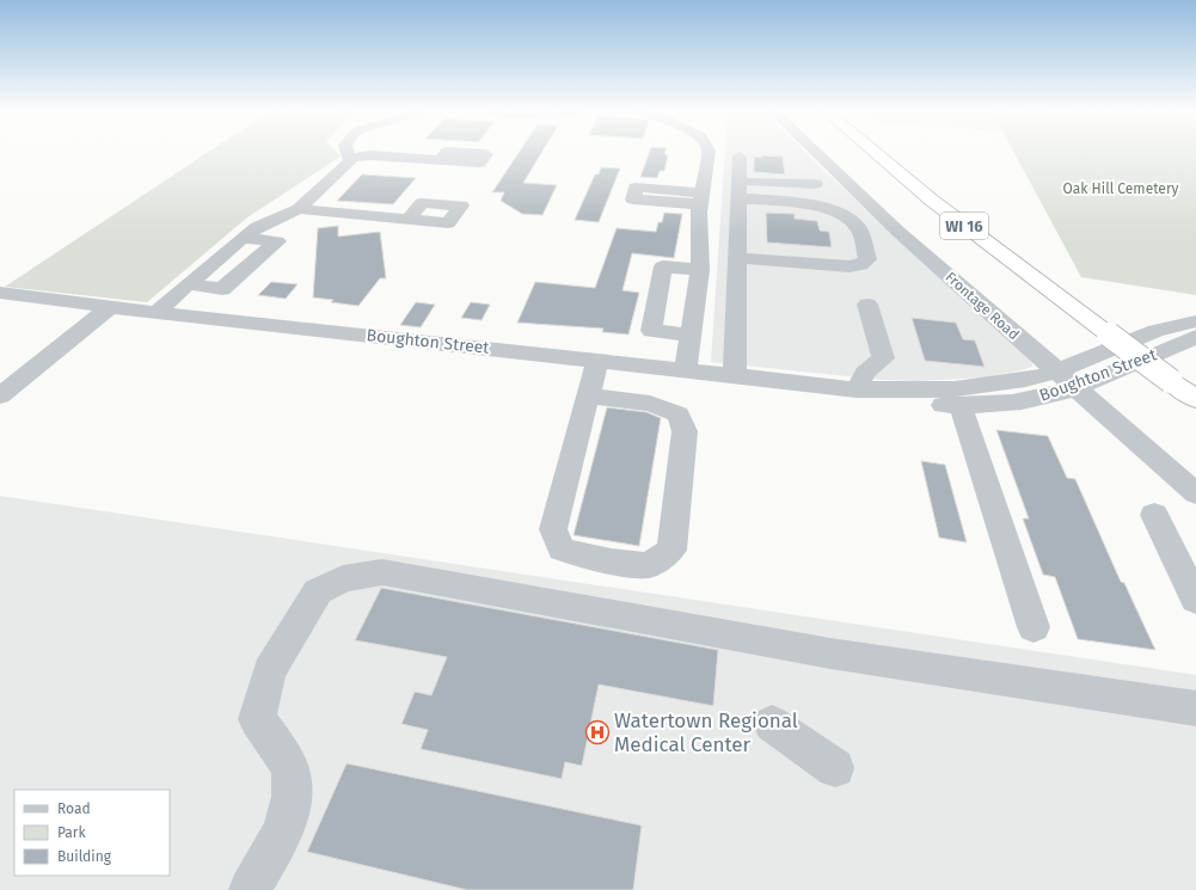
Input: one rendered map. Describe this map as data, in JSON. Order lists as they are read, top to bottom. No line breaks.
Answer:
{"streets":{"highway":["WI 16"],"street":["Frontage Road","Boughton Street"]},"crossings":[["Frontage Road","Boughton Street"]],"parks":["Oak Hill Cemetery"],"places":{"hospital":["Watertown Regional Medical Center"]},"legend":["Road","Park","Building"]}
